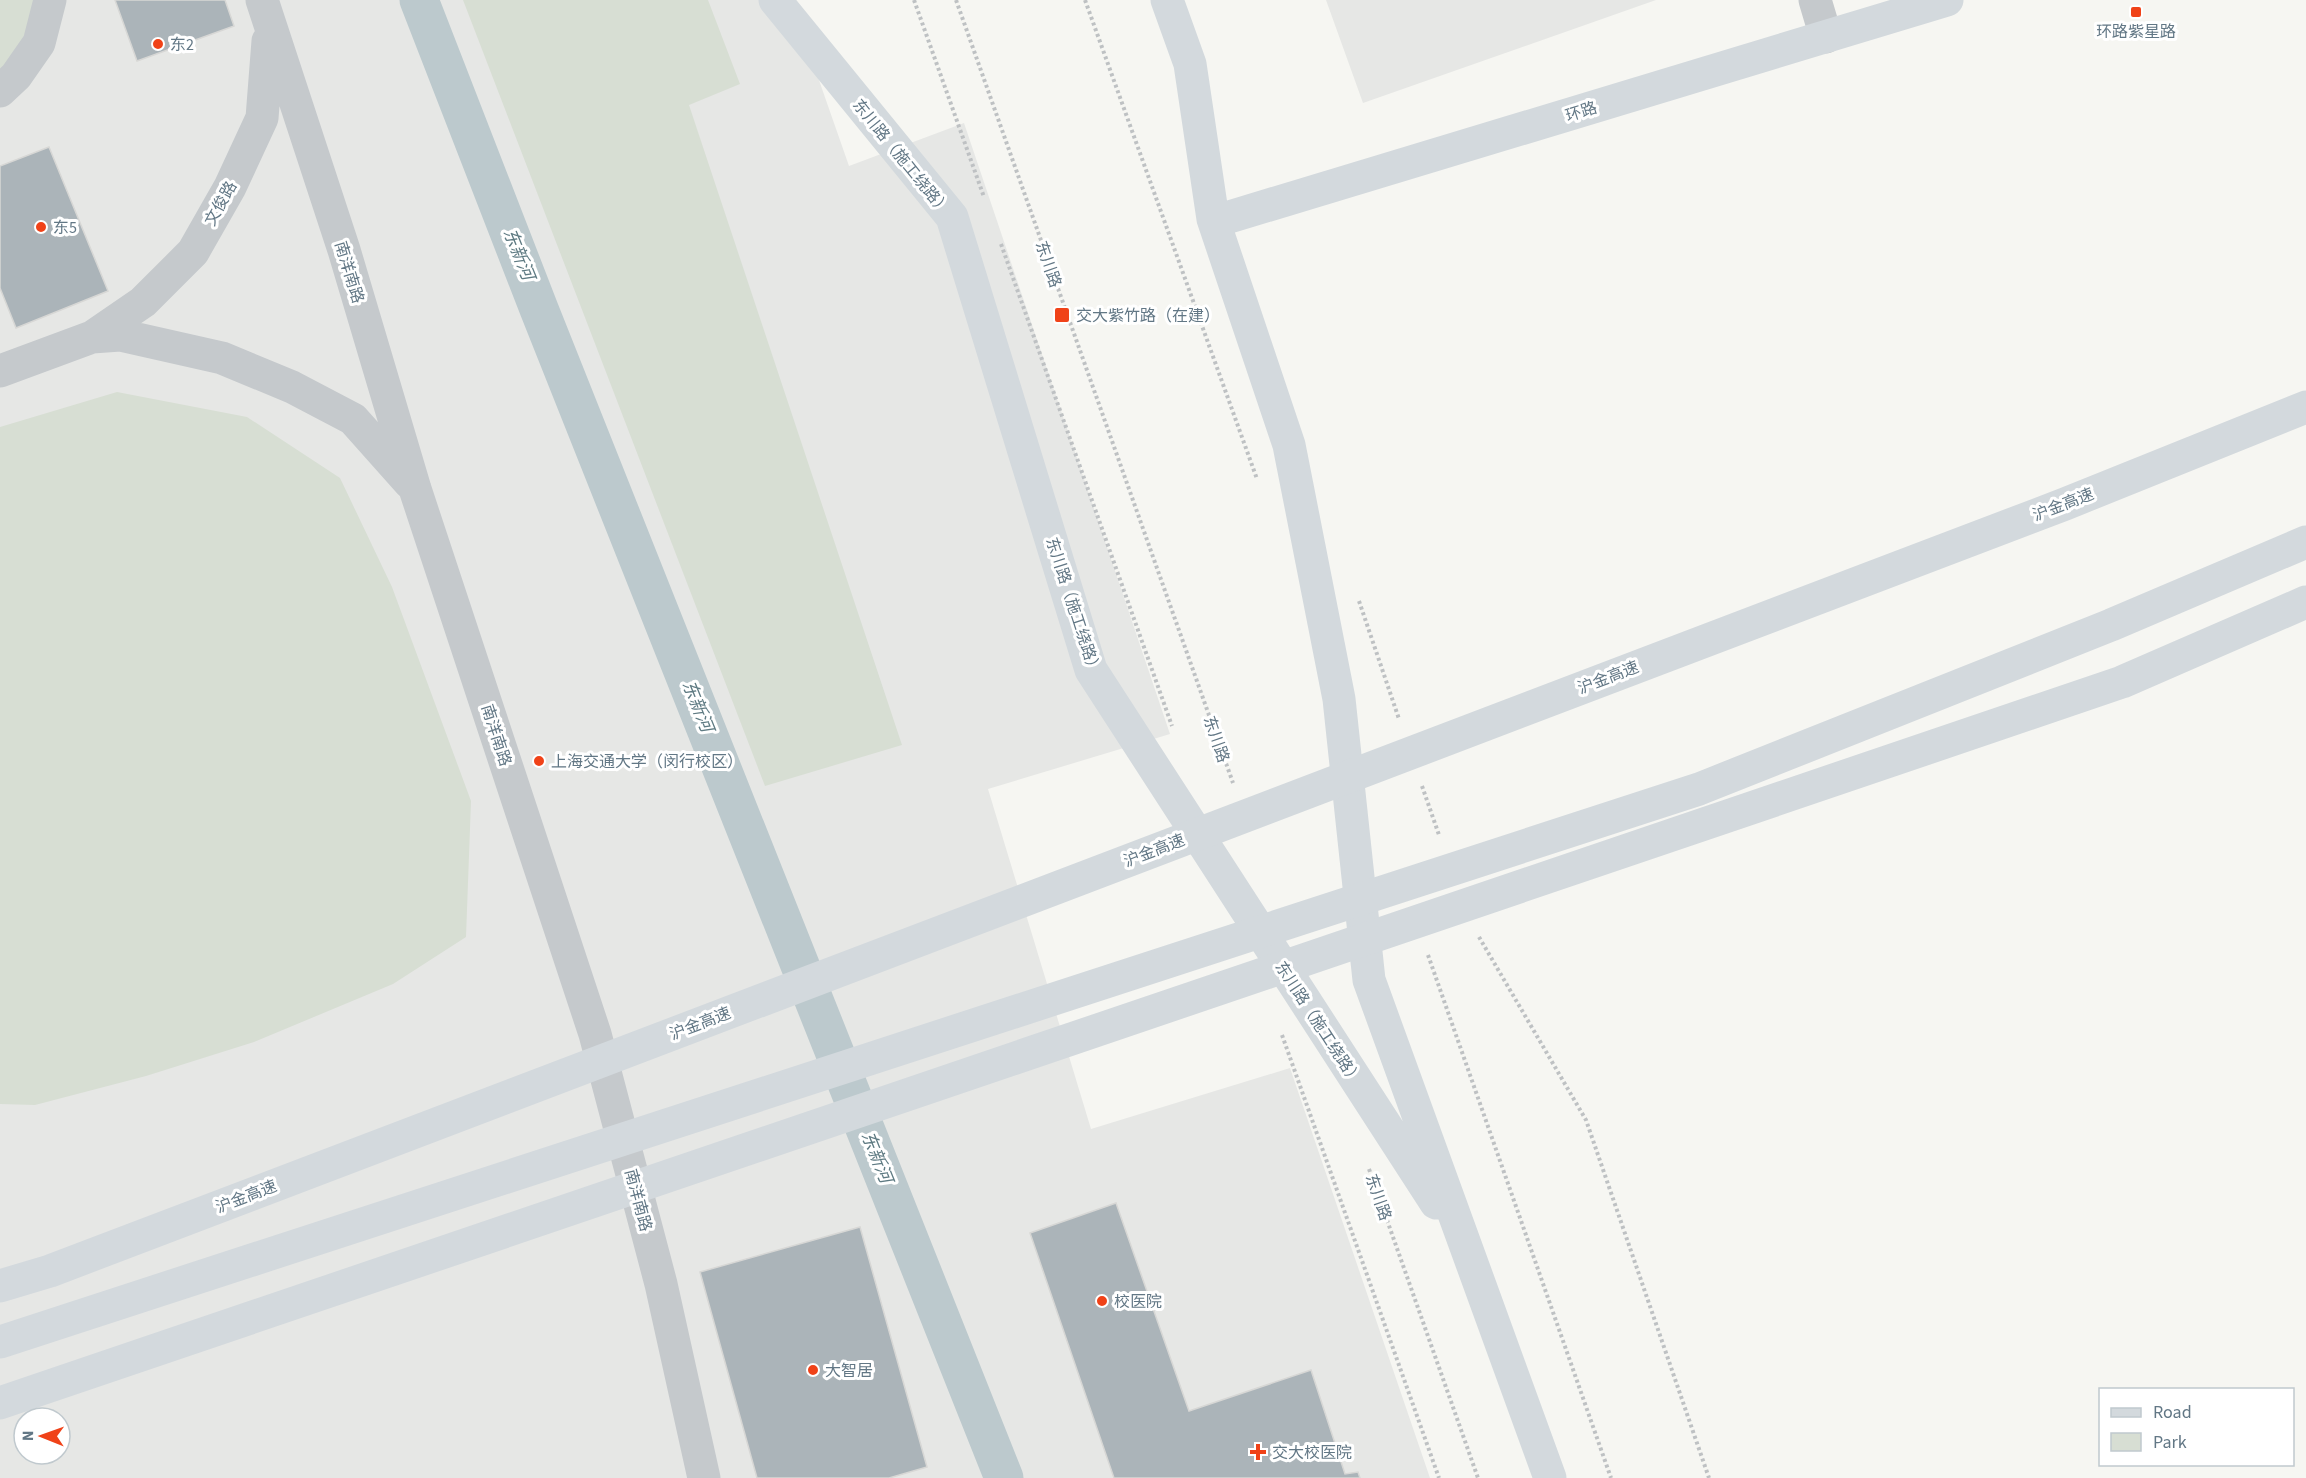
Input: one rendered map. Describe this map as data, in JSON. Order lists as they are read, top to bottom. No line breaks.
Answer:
{"streets":{"main road":["环路","东川路（施工绕路）","沪金高速"],"lane":["文俊路","南洋南路"],"path":["东川路"]},"crossings":[["文俊路","南洋南路"]],"water":["东新河"],"places":{"transit":["环路紫星路","交大紫竹路（在建）"],"other":["东2","东5","上海交通大学（闵行校区）","校医院","大智居"],"health":["交大校医院"]},"legend":["Road","Park"],"north":"left"}
